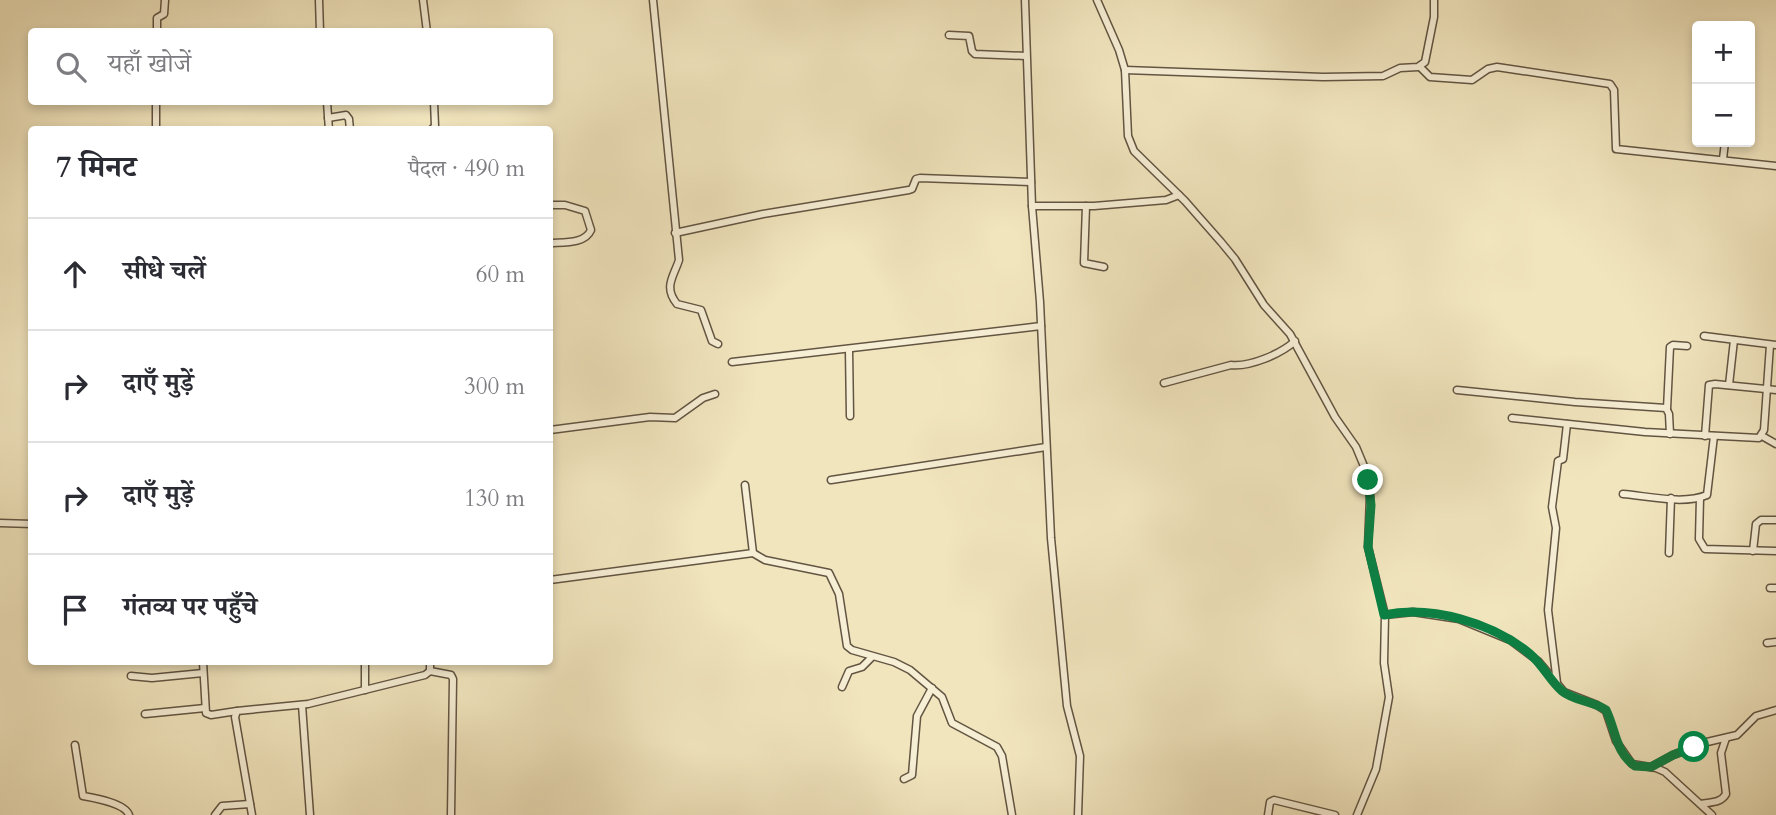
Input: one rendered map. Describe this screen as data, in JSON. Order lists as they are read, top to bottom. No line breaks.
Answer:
{"page":{"map_buttons":["+","−"],"search":"यहाँ खोजें","heading":["7 मिनट","पैदल · 490 m"],"list":[["सीधे चलें","60 m"],["दाएँ मुड़ें","300 m"],["दाएँ मुड़ें","130 m"],"गंतव्य पर पहुँचे"]}}
